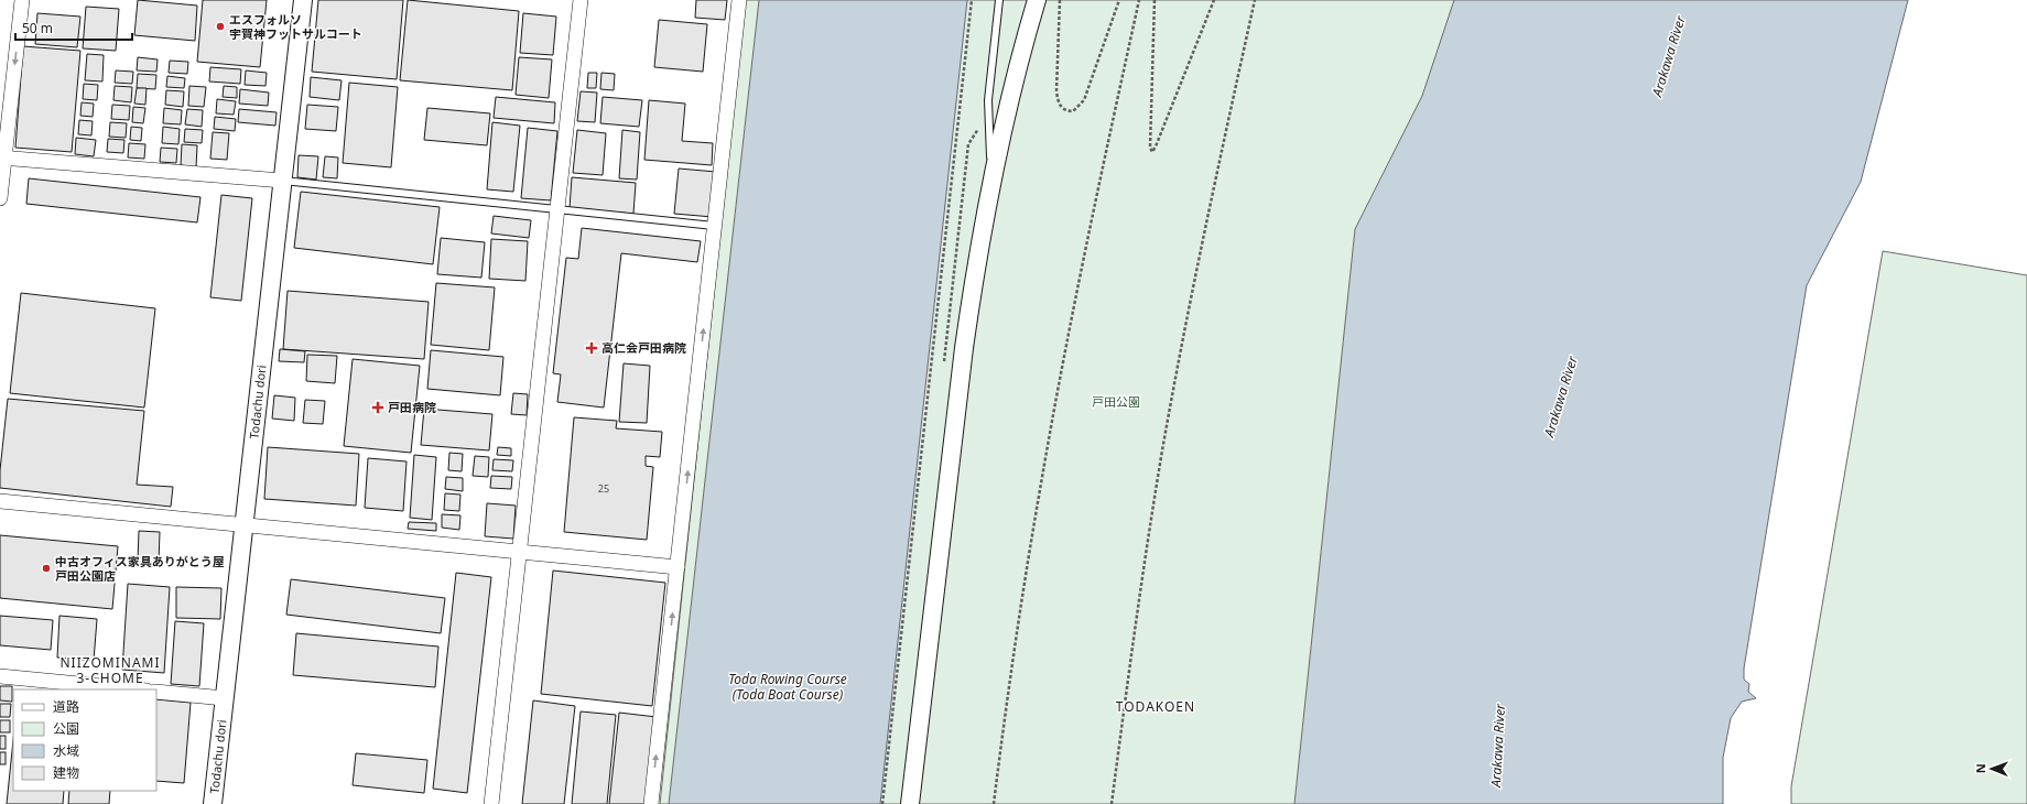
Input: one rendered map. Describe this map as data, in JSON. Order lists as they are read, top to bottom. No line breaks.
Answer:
{"streets":{"street":["Todachu dori"]},"districts":["NIIZOMINAMI 3-CHOME","TODAKOEN"],"water":["Arakawa River","Toda Rowing Course (Toda Boat Course)"],"parks":["戸田公園"],"places":{"other":["エスフォルソ 宇賀神フットサルコート","中古オフィス家具ありがとう屋 戸田公園店"],"health":["高仁会戸田病院","戸田病院"]},"house_numbers":["25"],"legend":["道路","公園","水域","建物"],"scale_bar":"50 m","north":"left"}
